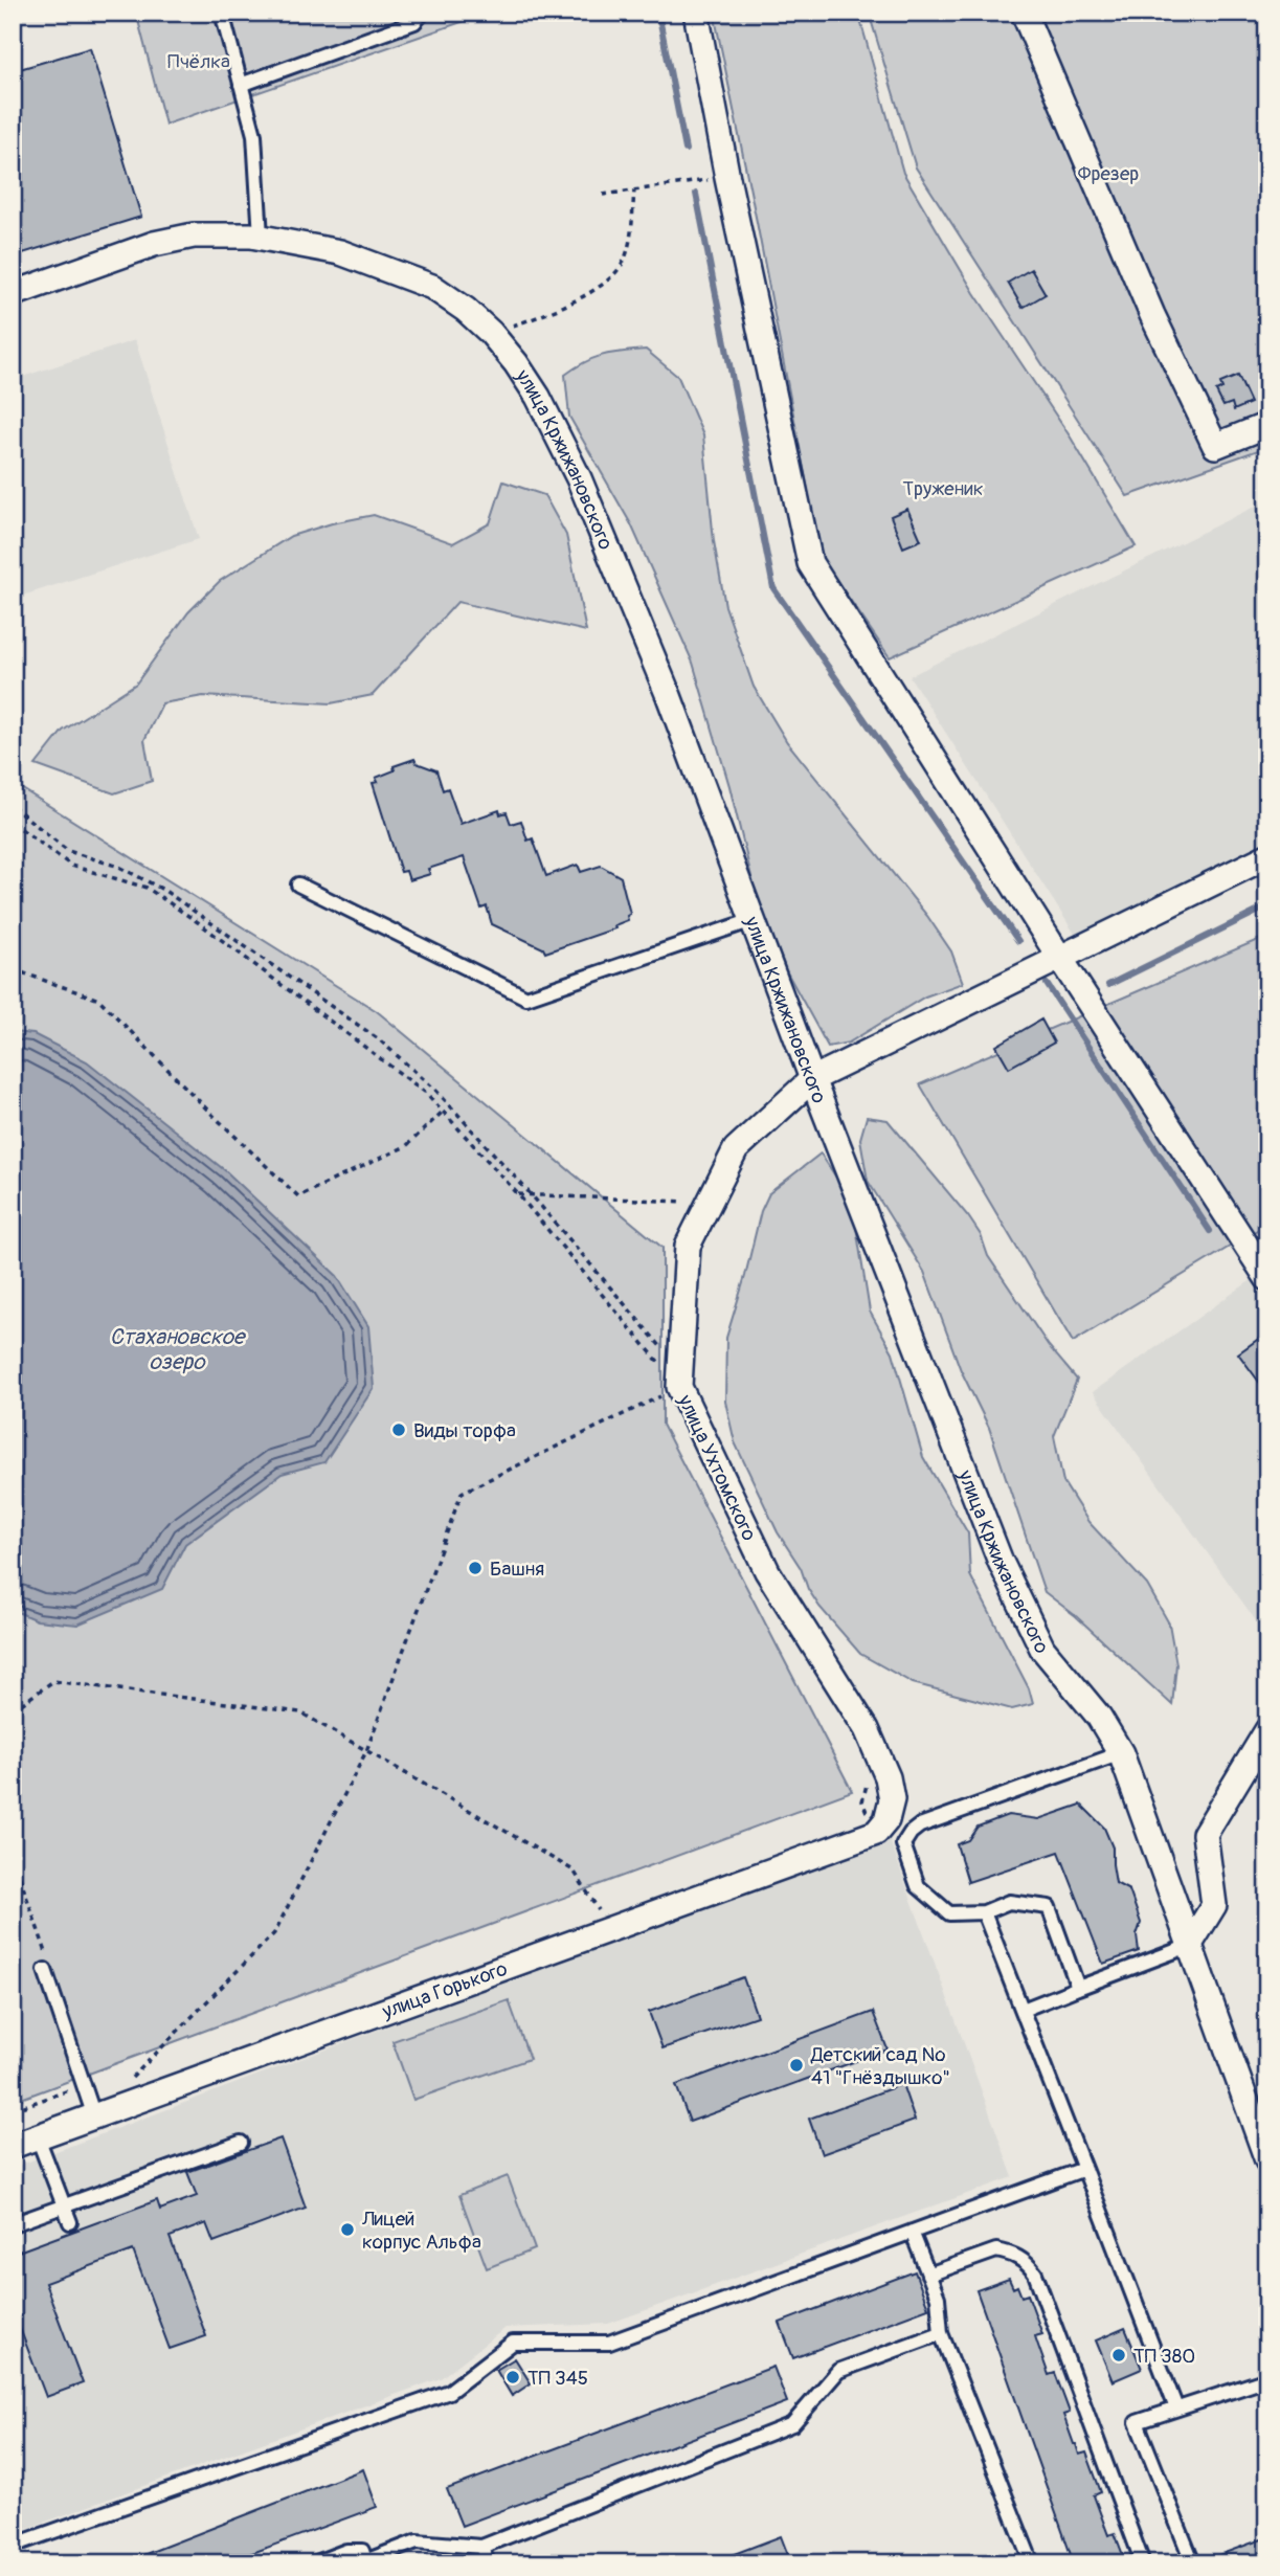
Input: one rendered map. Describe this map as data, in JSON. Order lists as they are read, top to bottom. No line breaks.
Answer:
{"streets":{"street":["улица Кржижановского","улица Ухтомского","улица Горького"]},"crossings":[["улица Кржижановского","улица Ухтомского"],["улица Ухтомского","улица Горького"]],"water":["Стахановское озеро"],"parks":["Пчёлка","Фрезер","Труженик"],"places":["Виды торфа","Башня","Детский сад № 41 \"Гнёздышко\"","Лицей корпус Альфа","ТП 380","ТП 345"]}
